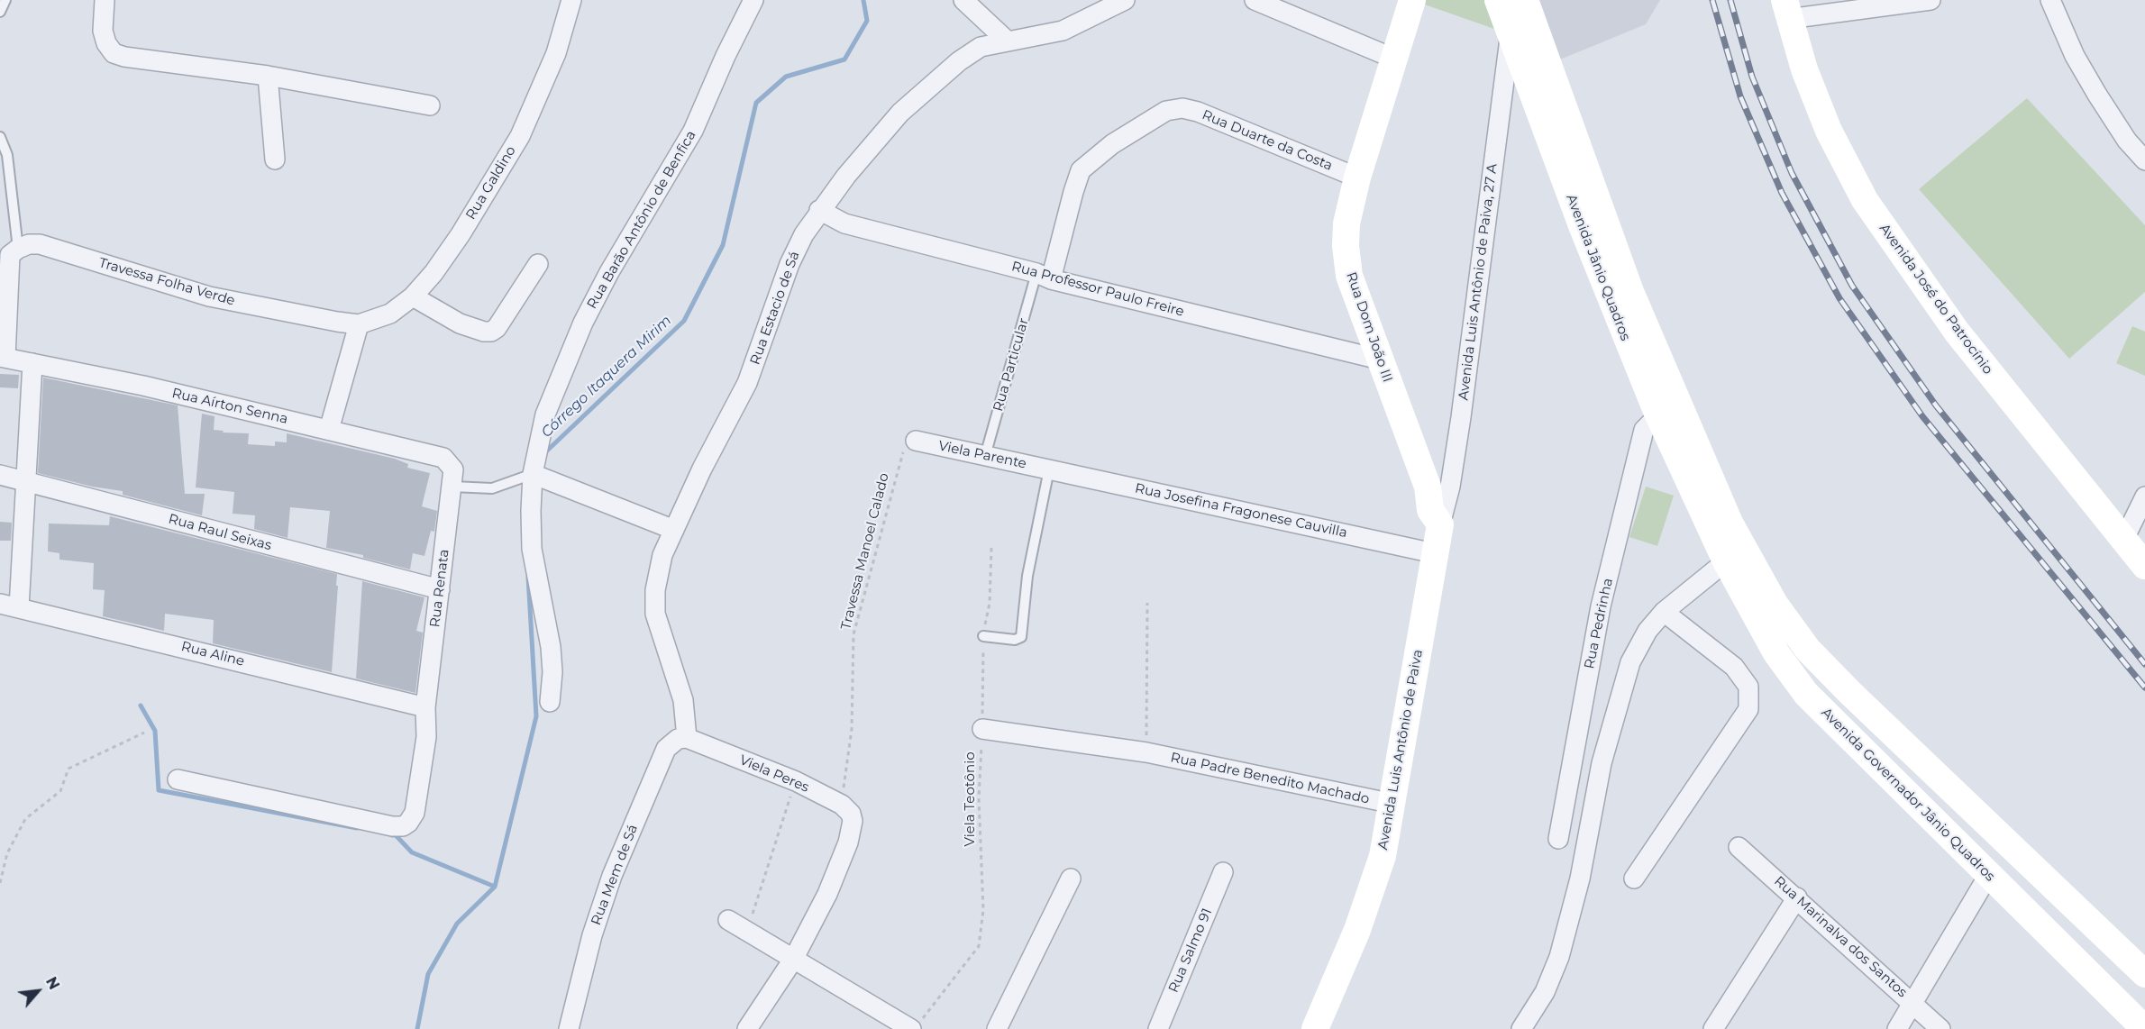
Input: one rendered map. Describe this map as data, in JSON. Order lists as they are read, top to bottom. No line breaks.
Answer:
{"streets":{"main road":["Avenida Jânio Quadros","Avenida José do Patrocínio","Rua Dom João III","Avenida Luis Antônio de Paiva","Avenida Governador Jânio Quadros"],"street":["Rua Duarte da Costa","Rua Galdino","Rua Barão Antônio de Benfica","Travessa Folha Verde","Avenida Luis Antônio de Paiva, 27 A","Rua Professor Paulo Freire","Rua Estacio de Sá","Rua Aírton Senna","Viela Parente","Rua Josefina Fragonese Cauvilla","Rua Raul Seixas","Rua Renata","Rua Pedrinha","Rua Aline","Viela Peres","Rua Padre Benedito Machado","Rua Mem de Sá","Rua Marinalva dos Santos","Rua Salmo 91"],"lane":["Rua Particular"],"path":["Travessa Manoel Calado","Viela Teotônio"]},"crossings":[["Rua Duarte da Costa","Rua Professor Paulo Freire"],["Rua Duarte da Costa","Rua Dom João III"],["Rua Duarte da Costa","Rua Particular"],["Rua Galdino","Travessa Folha Verde"],["Avenida Jânio Quadros","Avenida Luis Antônio de Paiva, 27 A"],["Avenida Jânio Quadros","Rua Pedrinha"],["Avenida Jânio Quadros","Avenida Governador Jânio Quadros"],["Avenida Luis Antônio de Paiva, 27 A","Rua Dom João III"],["Avenida Luis Antônio de Paiva, 27 A","Avenida Luis Antônio de Paiva"],["Rua Professor Paulo Freire","Rua Estacio de Sá"],["Rua Professor Paulo Freire","Rua Dom João III"],["Rua Professor Paulo Freire","Rua Particular"],["Rua Estacio de Sá","Viela Peres"],["Rua Estacio de Sá","Rua Mem de Sá"],["Rua Dom João III","Avenida Luis Antônio de Paiva"],["Rua Particular","Viela Parente"],["Rua Aírton Senna","Rua Renata"],["Viela Parente","Rua Josefina Fragonese Cauvilla"],["Viela Parente","Travessa Manoel Calado"],["Rua Josefina Fragonese Cauvilla","Avenida Luis Antônio de Paiva"],["Rua Raul Seixas","Rua Renata"],["Travessa Manoel Calado","Viela Peres"],["Rua Renata","Rua Aline"],["Avenida Luis Antônio de Paiva","Rua Padre Benedito Machado"],["Viela Peres","Rua Mem de Sá"],["Rua Padre Benedito Machado","Viela Teotônio"]],"water":["Córrego Itaquera Mirim"],"north":"top right"}
